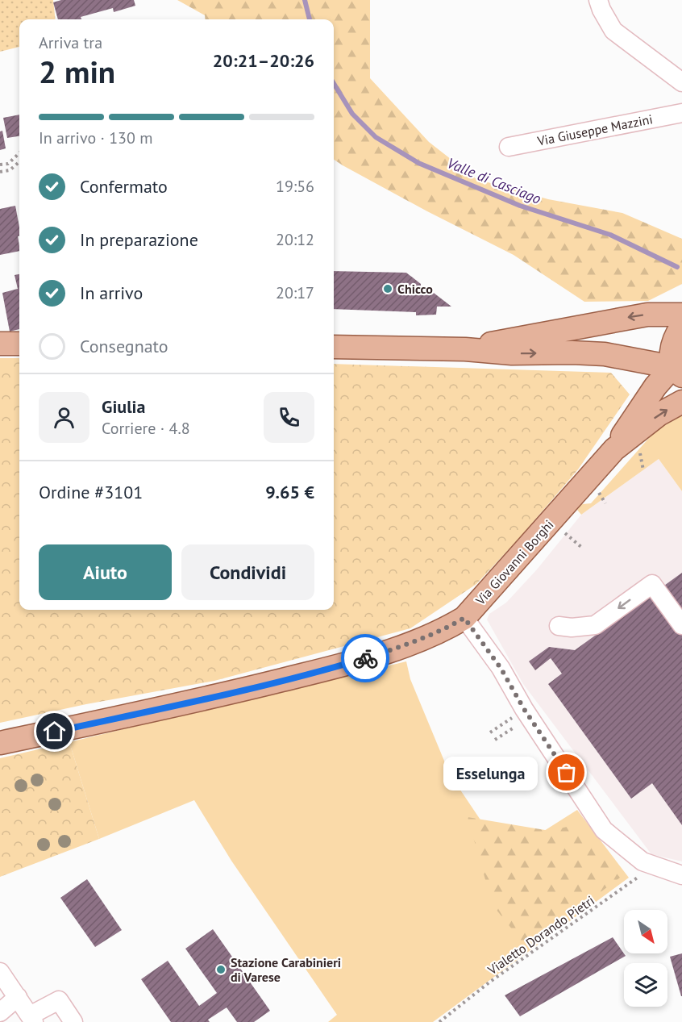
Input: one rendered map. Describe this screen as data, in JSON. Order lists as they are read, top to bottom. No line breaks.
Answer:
{"streets":{"main road":["Via Giovanni Borghi"],"street":["Via Giuseppe Mazzini"],"path":["Vialetto Dorando Pietri"]},"water":["Valle di Casciago"],"places":["Chicco","Esselunga","Stazione Carabinieri di Varese"],"north":"bottom right","page":{"heading":["2 min","Arriva tra","20:21–20:26"],"panel":["Giulia","Corriere · 4.8","Ordine #3101","9.65 €"],"bar":"In arrivo · 130 m","list":[["Confermato","19:56"],["In preparazione","20:12"],["In arrivo","20:17"],"Consegnato"],"buttons":["Aiuto","Condividi"],"bubble":"Esselunga"}}
